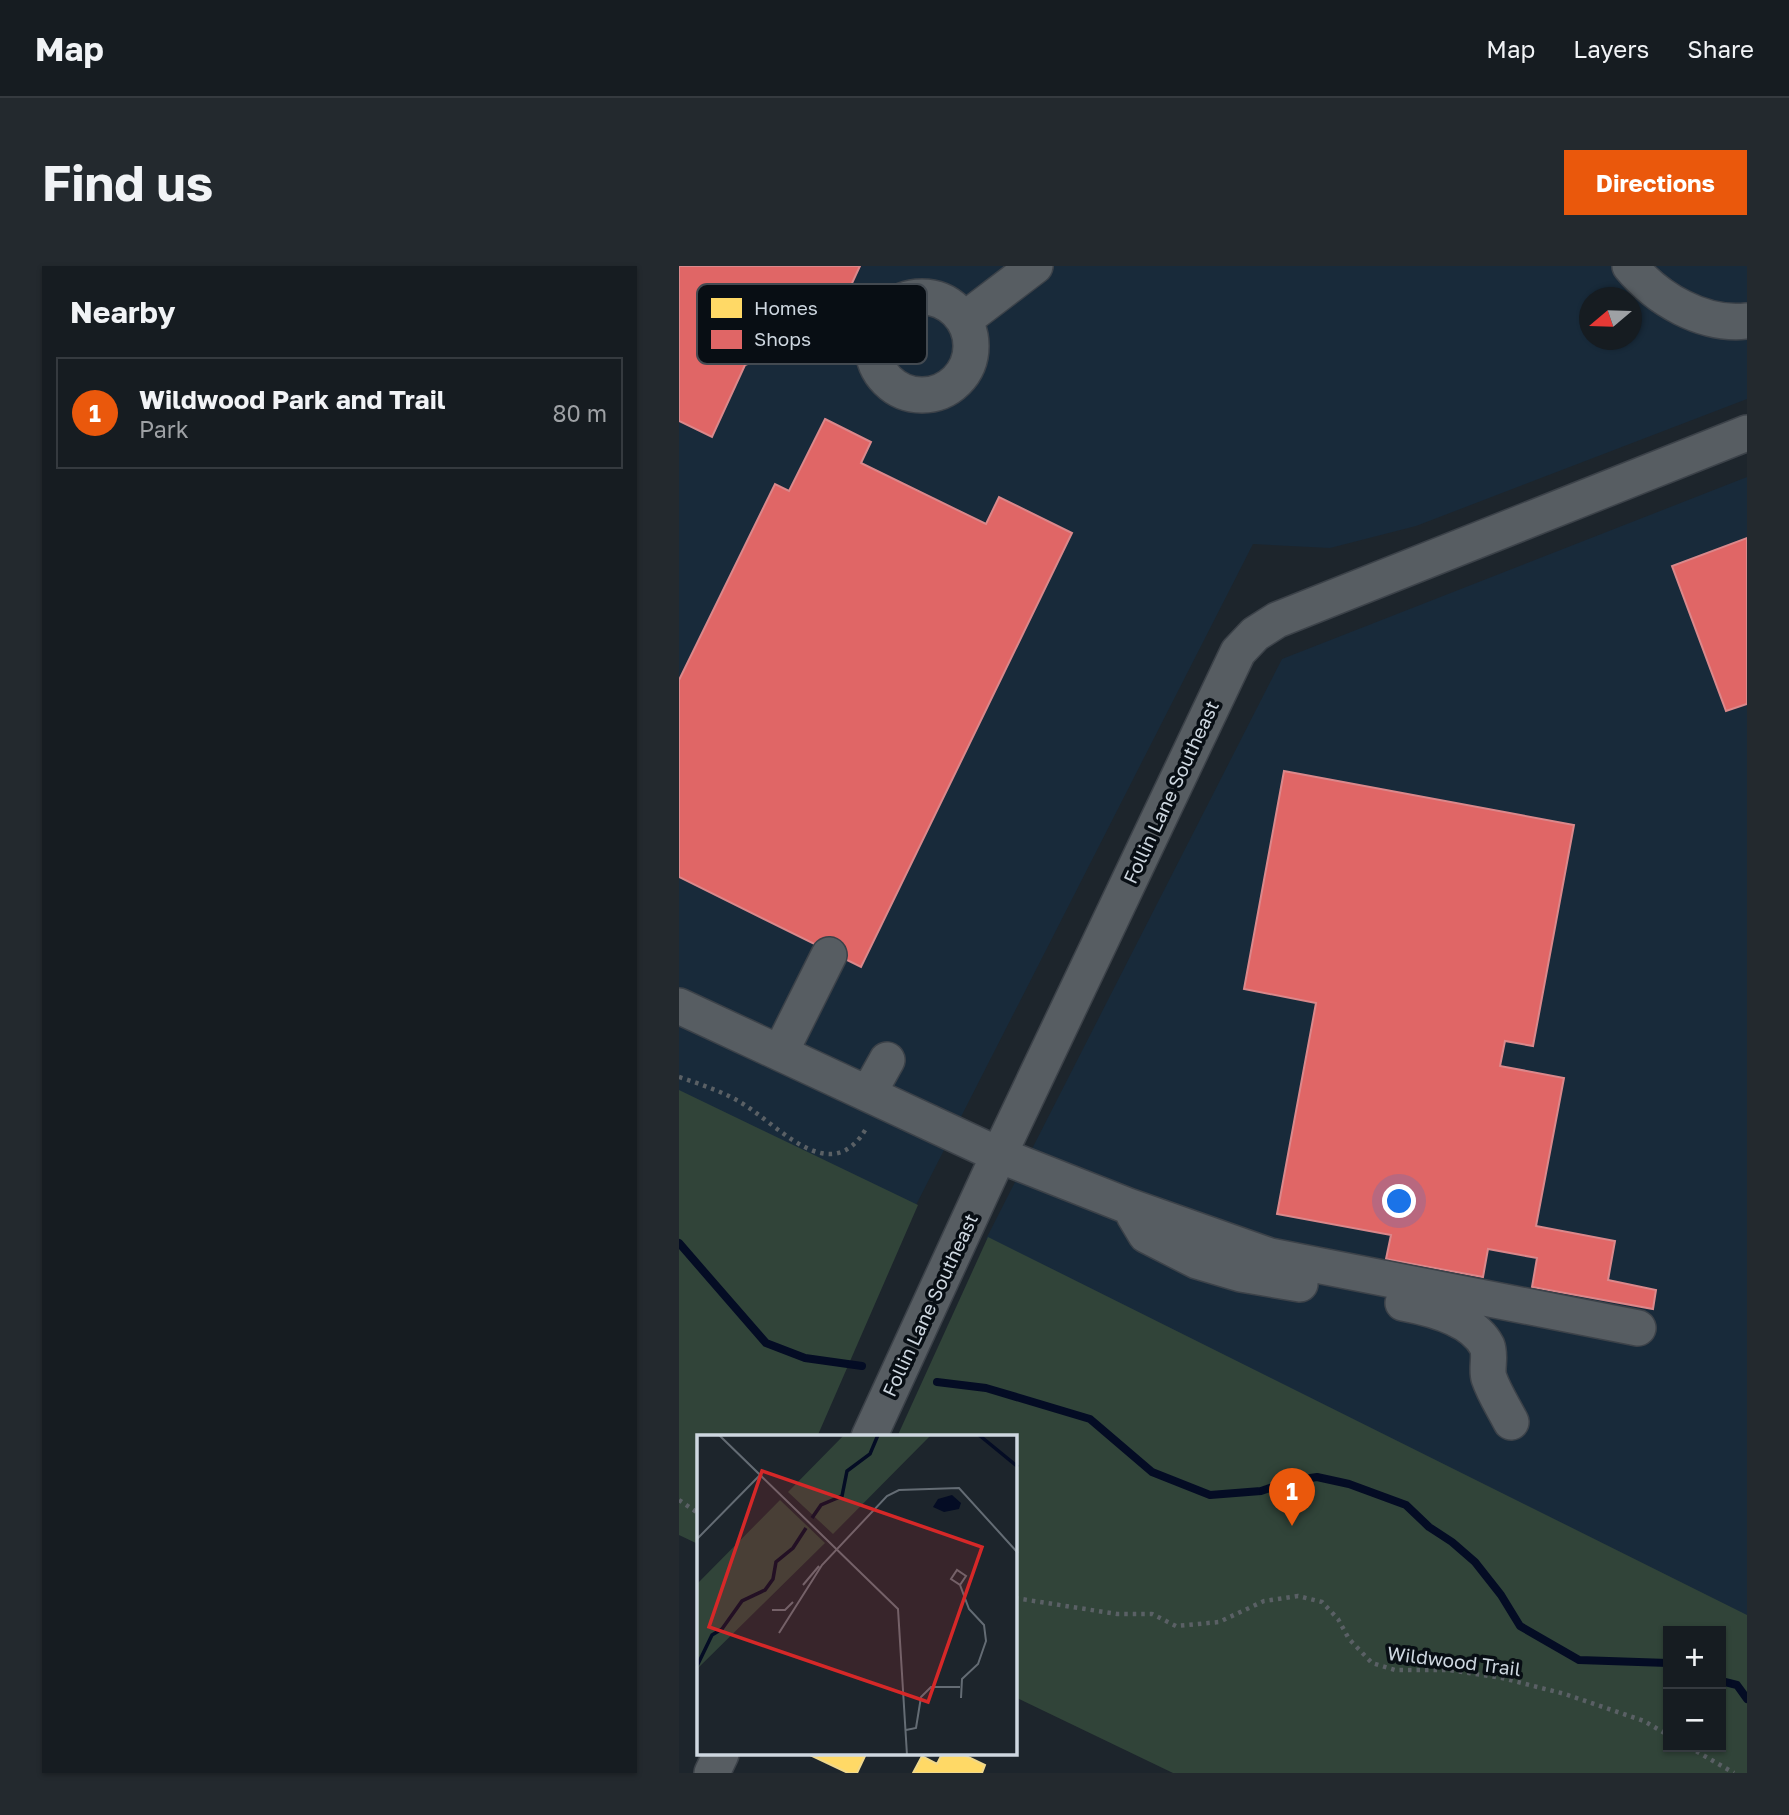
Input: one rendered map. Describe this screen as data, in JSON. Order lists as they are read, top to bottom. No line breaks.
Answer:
{"streets":{"street":["Follin Lane Southeast"],"path":["Wildwood Trail"]},"legend":["Homes","Shops"],"north":"left","page":{"header":"Map","nav":["Map","Layers","Share"],"buttons":"Directions","title":"Find us","heading":"Nearby","list":[{"mark":"1","name":"Wildwood Park and Trail","note":"Park","value":"80 m"}],"pins":"1","map_buttons":["+","−"]}}
